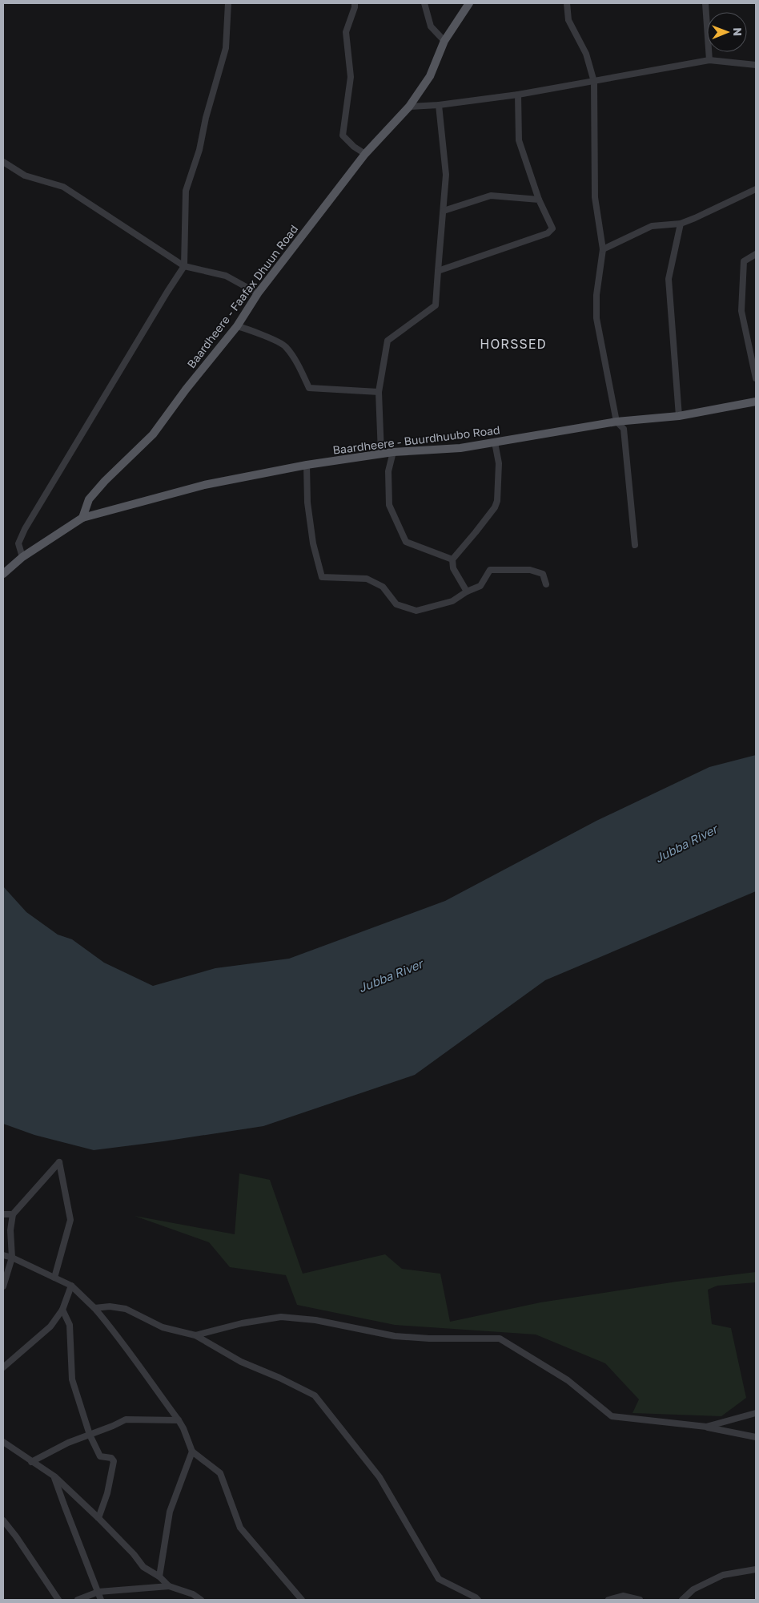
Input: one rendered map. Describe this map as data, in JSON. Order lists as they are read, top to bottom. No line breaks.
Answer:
{"streets":{"main road":["Baardheere - Faafax Dhuun Road","Baardheere - Buurdhuubo Road"]},"crossings":[["Baardheere - Faafax Dhuun Road","Baardheere - Buurdhuubo Road"]],"districts":["HORSSED"],"water":["Jubba River"],"north":"right"}
